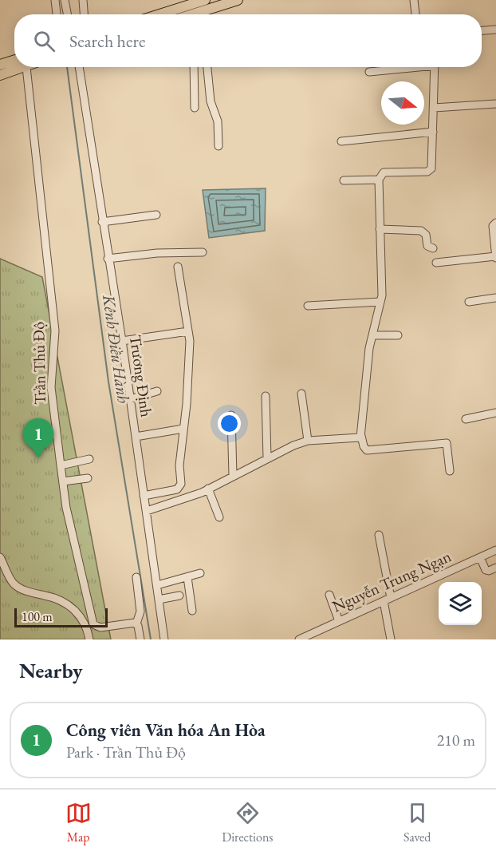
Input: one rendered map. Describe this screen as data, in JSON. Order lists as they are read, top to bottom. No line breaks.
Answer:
{"streets":{"street":["Trần Thủ Độ","Trương Định","Nguyễn Trung Ngạn"]},"water":["Kênh Điều Hành"],"scale_bar":"100 m","north":"right","page":{"search":"Search here","pins":"1","scale":"100 m","heading":"Nearby","list":[{"mark":"1","name":"Công viên Văn hóa An Hòa","note":"Park · Trần Thủ Độ","value":"210 m"}],"nav":["Map","Directions","Saved"]}}
